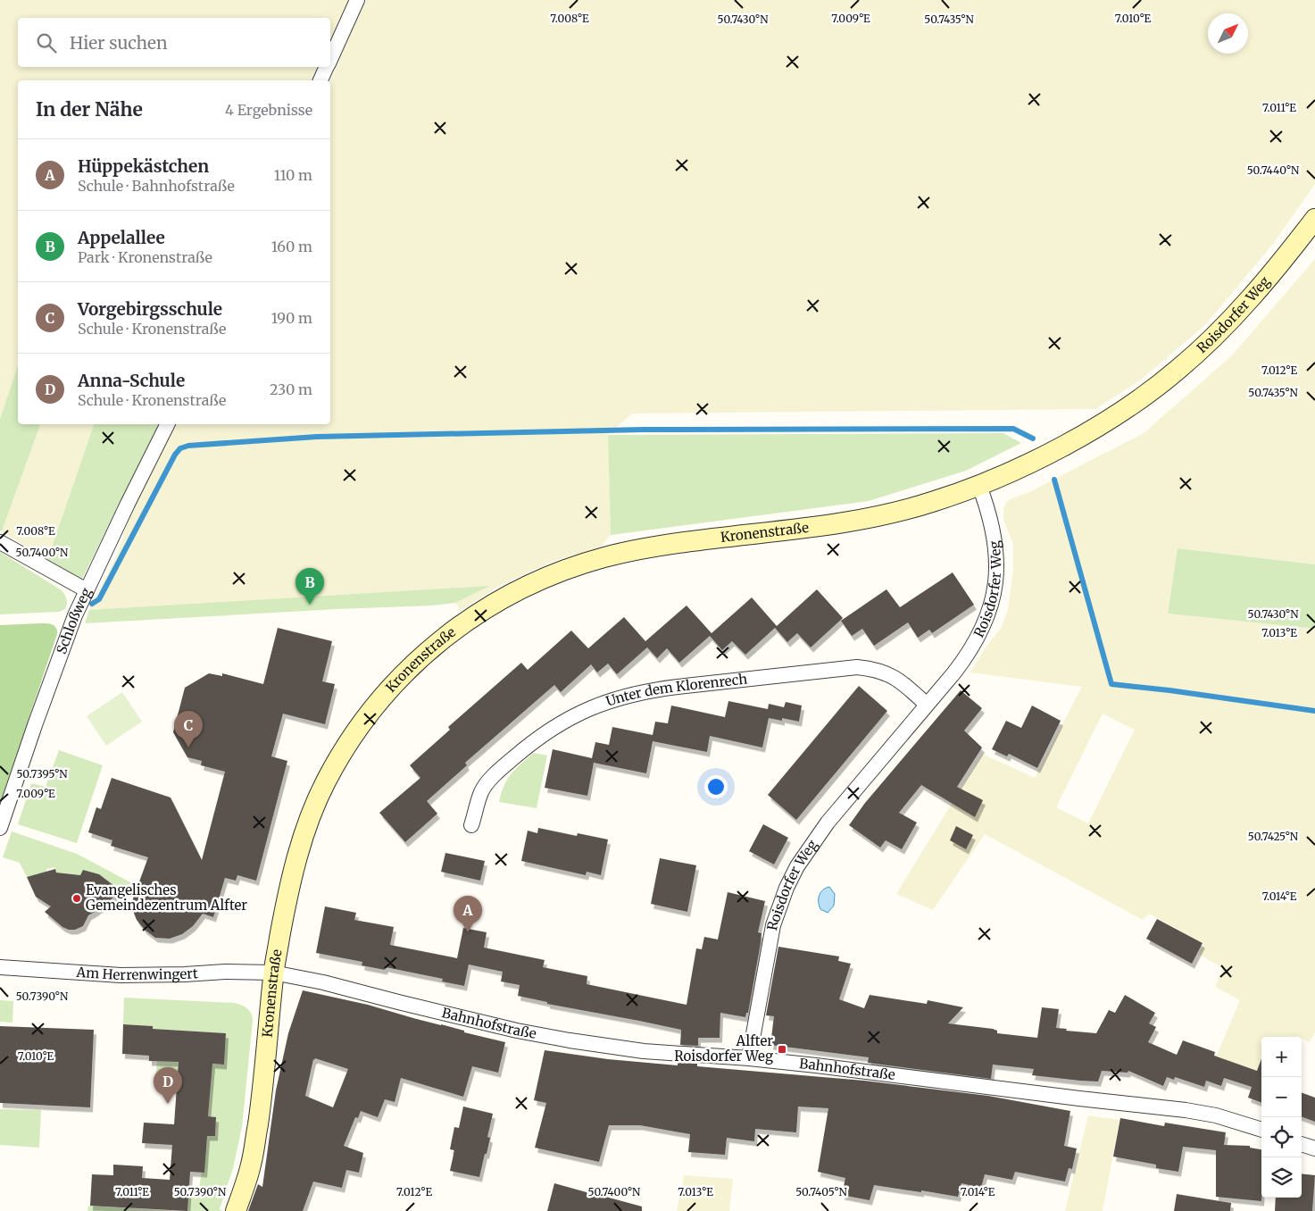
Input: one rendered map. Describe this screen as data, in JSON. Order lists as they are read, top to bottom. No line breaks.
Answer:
{"streets":{"street":["Roisdorfer Weg","Kronenstraße","Schloßweg","Unter dem Klorenrech","Am Herrenwingert","Bahnhofstraße"]},"crossings":[["Roisdorfer Weg","Kronenstraße"],["Roisdorfer Weg","Unter dem Klorenrech"],["Roisdorfer Weg","Bahnhofstraße"],["Kronenstraße","Am Herrenwingert"],["Kronenstraße","Bahnhofstraße"],["Am Herrenwingert","Bahnhofstraße"]],"places":{"other":["Evangelisches Gemeindezentrum Alfter"],"transit":["Alfter Roisdorfer Weg"]},"north":"top right","page":{"search":"Hier suchen","heading":["In der Nähe","4 Ergebnisse"],"list":[{"mark":"A","name":"Hüppekästchen","note":"Schule · Bahnhofstraße","value":"110 m"},{"mark":"B","name":"Appelallee","note":"Park · Kronenstraße","value":"160 m"},{"mark":"C","name":"Vorgebirgsschule","note":"Schule · Kronenstraße","value":"190 m"},{"mark":"D","name":"Anna-Schule","note":"Schule · Kronenstraße","value":"230 m"}],"pins":["B","C","A","D"],"map_buttons":["+","−"]},"coordinates":["7.008°E","7.009°E","7.010°E","50.7430°N","50.7435°N","7.011°E","50.7440°N","7.012°E","50.7400°N","7.013°E","50.7395°N","50.7425°N","7.014°E","50.7390°N","50.7405°N"]}
